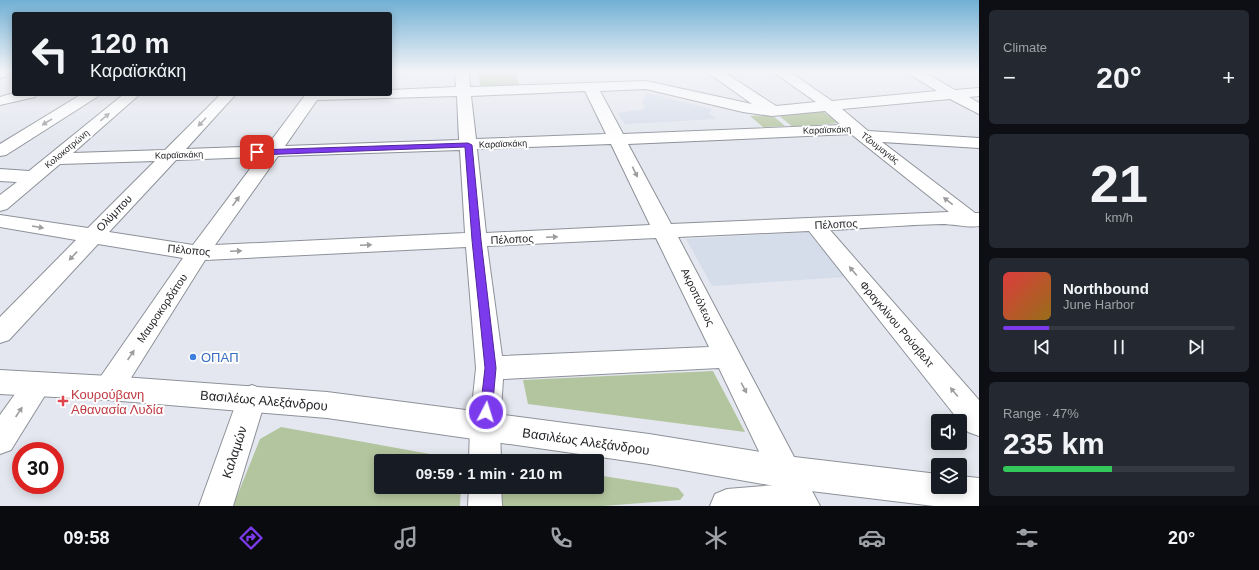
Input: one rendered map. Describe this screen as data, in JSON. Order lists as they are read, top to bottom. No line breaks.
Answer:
{"streets":{"street":["Καραϊσκάκη","Τζουμαγιάς","Κολοκοτρώνη","Ολύμπου","Πέλοπος","Ακροπόλεως","Μαυροκορδάτου","Φραγκλίνου Ρούσβελτ","Βασιλέως Αλεξάνδρου","Καλαμών"]},"crossings":[["Καραϊσκάκη","Τζουμαγιάς"],["Καραϊσκάκη","Κολοκοτρώνη"],["Καραϊσκάκη","Ολύμπου"],["Καραϊσκάκη","Ακροπόλεως"],["Καραϊσκάκη","Μαυροκορδάτου"],["Τζουμαγιάς","Πέλοπος"],["Ολύμπου","Πέλοπος"],["Πέλοπος","Ακροπόλεως"],["Πέλοπος","Μαυροκορδάτου"],["Πέλοπος","Φραγκλίνου Ρούσβελτ"],["Ακροπόλεως","Βασιλέως Αλεξάνδρου"],["Μαυροκορδάτου","Βασιλέως Αλεξάνδρου"],["Βασιλέως Αλεξάνδρου","Καλαμών"]],"one_way":["Τζουμαγιάς","Ολύμπου","Μαυροκορδάτου","Φραγκλίνου Ρούσβελτ"],"places":{"other":["ΟΠΑΠ"],"health":["Κουρούβανη Αθανασία Λυδία"]},"page":{"tile":["Climate",["21","km/h"],["Range · 47%","235 km"]],"turn":["120 m","Καραϊσκάκη"],"heat":["−","20°","+"],"song":["Northbound","June Harbor"],"limit":"30","trip":"09:59 · 1 min · 210 m","tabs":["09:58","20°"]}}
